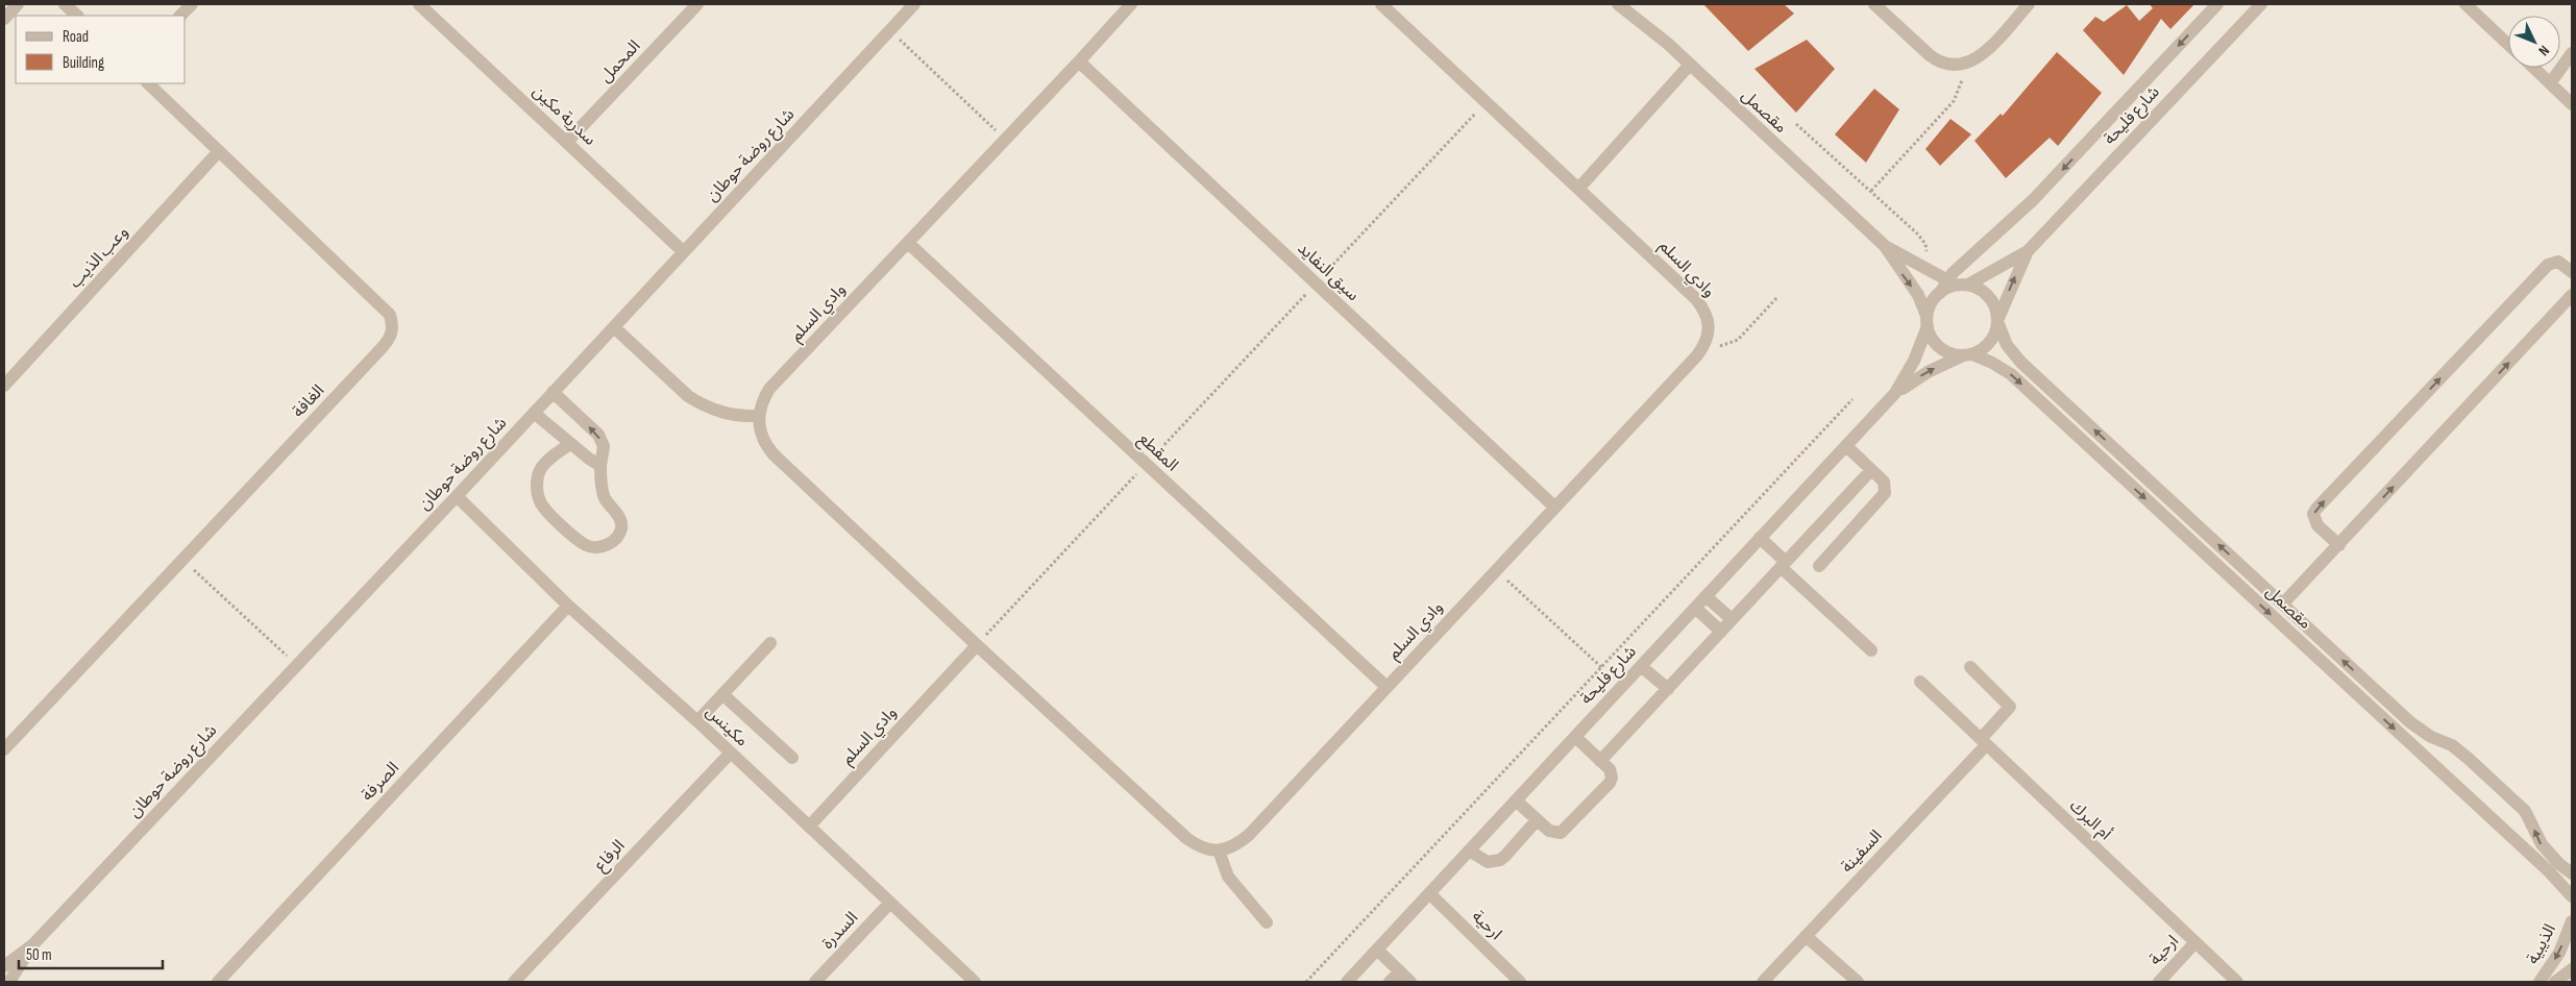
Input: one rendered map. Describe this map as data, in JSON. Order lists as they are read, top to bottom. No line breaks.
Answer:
{"streets":{"street":["المحمل","مقصمل","سدرية مكين","شارع فليحة","شارع روضة حوطان","وعب الذيب","وادي السلم","سيق النفايد","الغافة","المقطع","مكينس","الصرفة","أم البرك","السفينة","الرفاع","ارحية","السدرة","الذيبية"]},"crossings":[["المحمل","سدرية مكين"],["مقصمل","شارع فليحة"],["سدرية مكين","شارع روضة حوطان"],["شارع فليحة","ارحية"],["شارع روضة حوطان","مكينس"],["وعب الذيب","الغافة"],["وادي السلم","سيق النفايد"],["وادي السلم","المقطع"],["وادي السلم","مكينس"],["مكينس","الصرفة"],["مكينس","الرفاع"],["مكينس","السدرة"],["أم البرك","السفينة"],["أم البرك","ارحية"]],"legend":["Road","Building"],"scale_bar":"50 m","north":"bottom right"}
